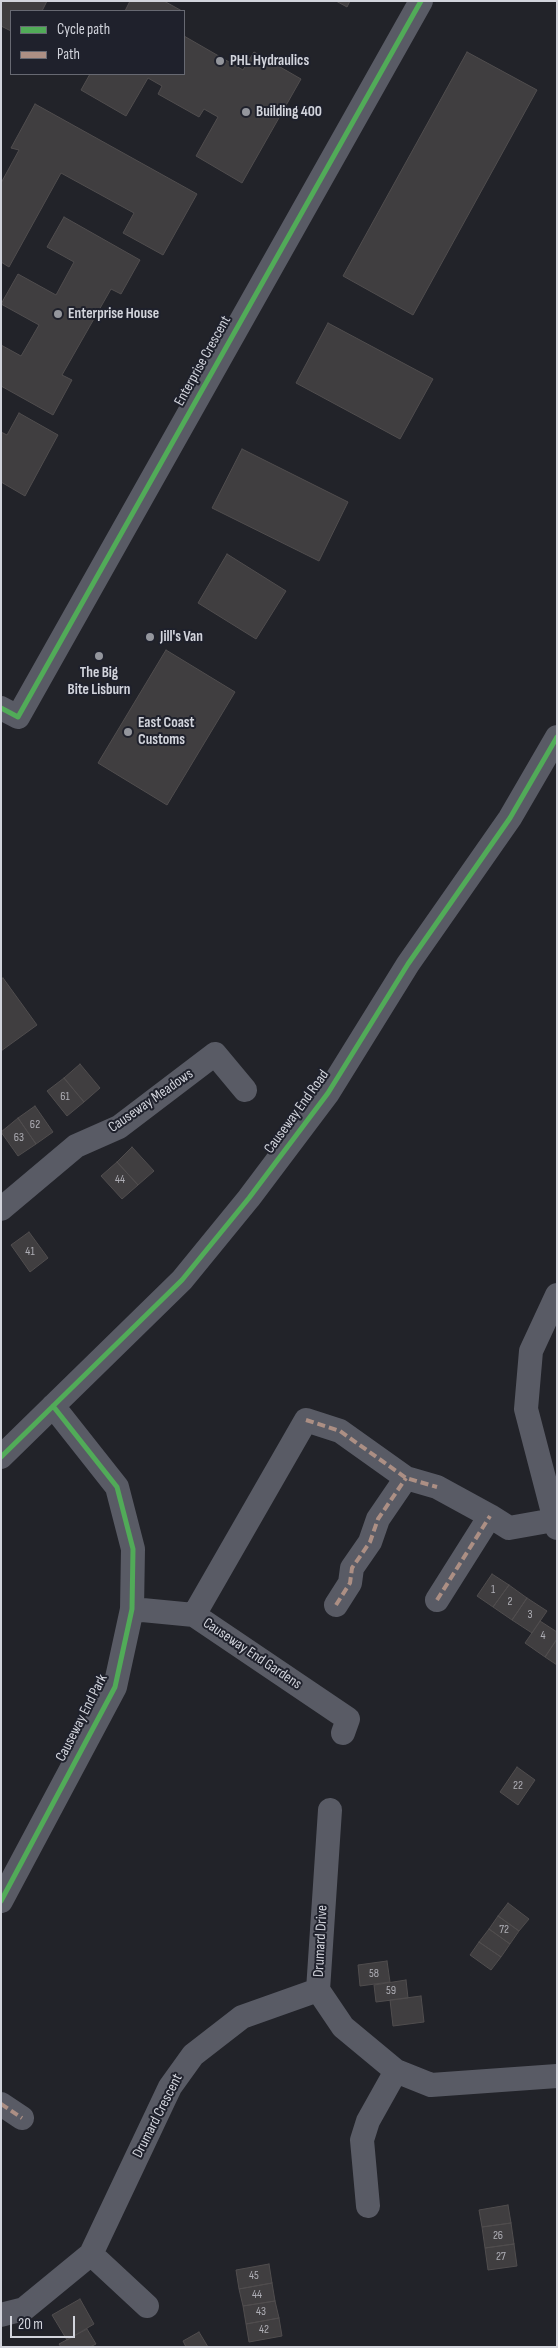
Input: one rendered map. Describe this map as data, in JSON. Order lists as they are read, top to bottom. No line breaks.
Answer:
{"streets":{"street":["Enterprise Crescent","Causeway Meadows","Causeway End Road","Causeway End Gardens","Causeway End Park","Drumard Drive","Drumard Crescent"]},"crossings":[["Causeway End Road","Causeway End Park"],["Causeway End Gardens","Causeway End Park"],["Drumard Drive","Drumard Crescent"]],"places":["PHL Hydraulics","Building 400","Enterprise House","Jill's Van","The Big Bite Lisburn","East Coast Customs"],"house_numbers":["61","62","63","44","41","1","2","3","4","22","72","58","59","26","27","45","44","43","42"],"legend":["Cycle path","Path"],"scale_bar":"20 m"}
